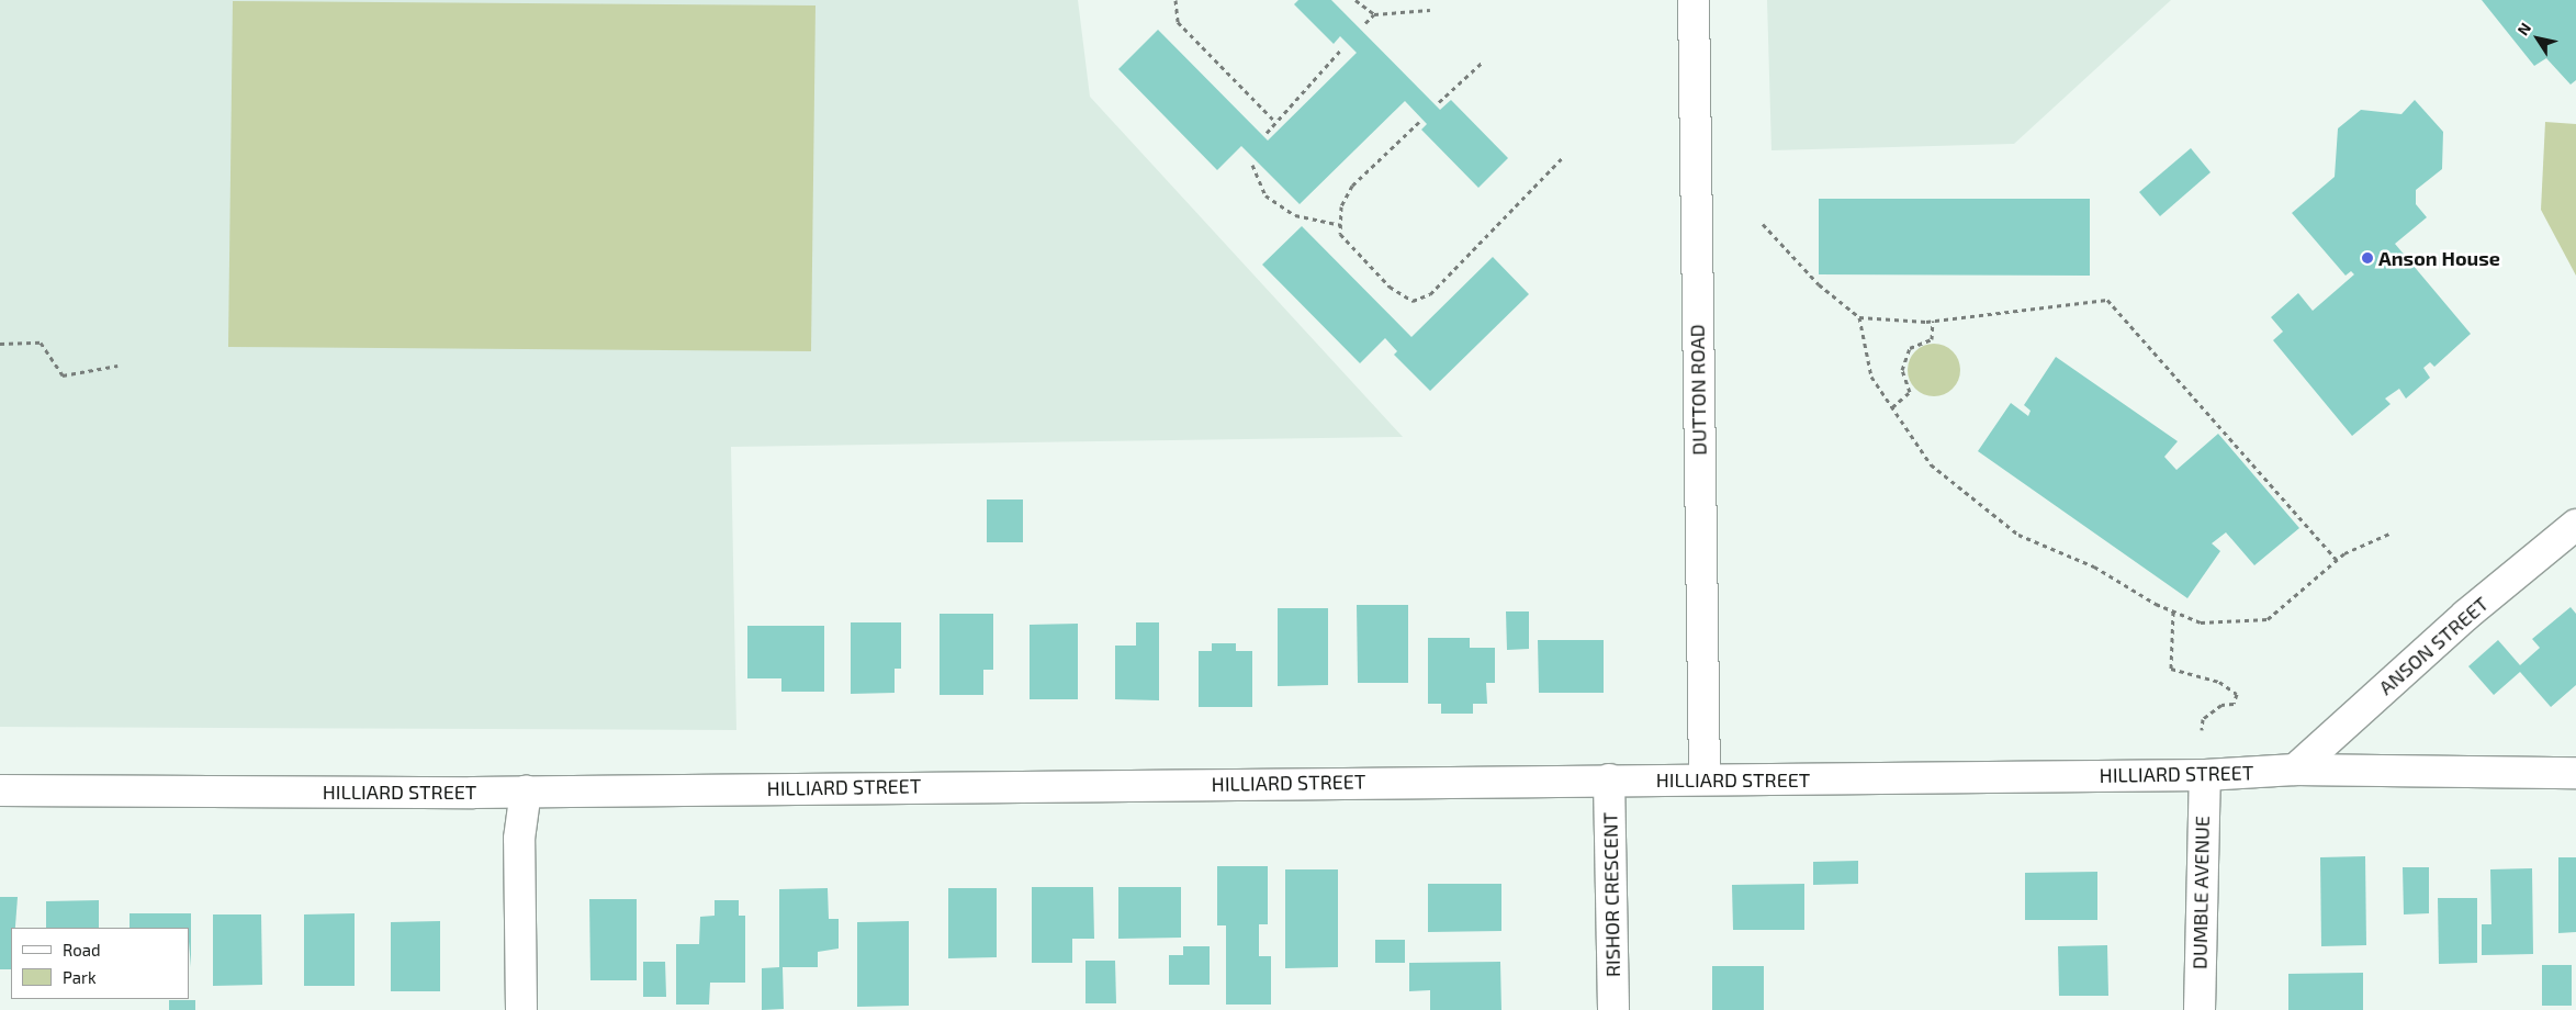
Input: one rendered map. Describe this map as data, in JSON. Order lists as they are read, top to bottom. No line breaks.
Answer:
{"streets":{"street":["DUTTON ROAD","ANSON STREET","HILLIARD STREET","DUMBLE AVENUE","RISHOR CRESCENT"]},"crossings":[["DUTTON ROAD","HILLIARD STREET"],["ANSON STREET","HILLIARD STREET"],["HILLIARD STREET","DUMBLE AVENUE"],["HILLIARD STREET","RISHOR CRESCENT"]],"places":["Anson House"],"legend":["Road","Park"],"north":"top left"}
